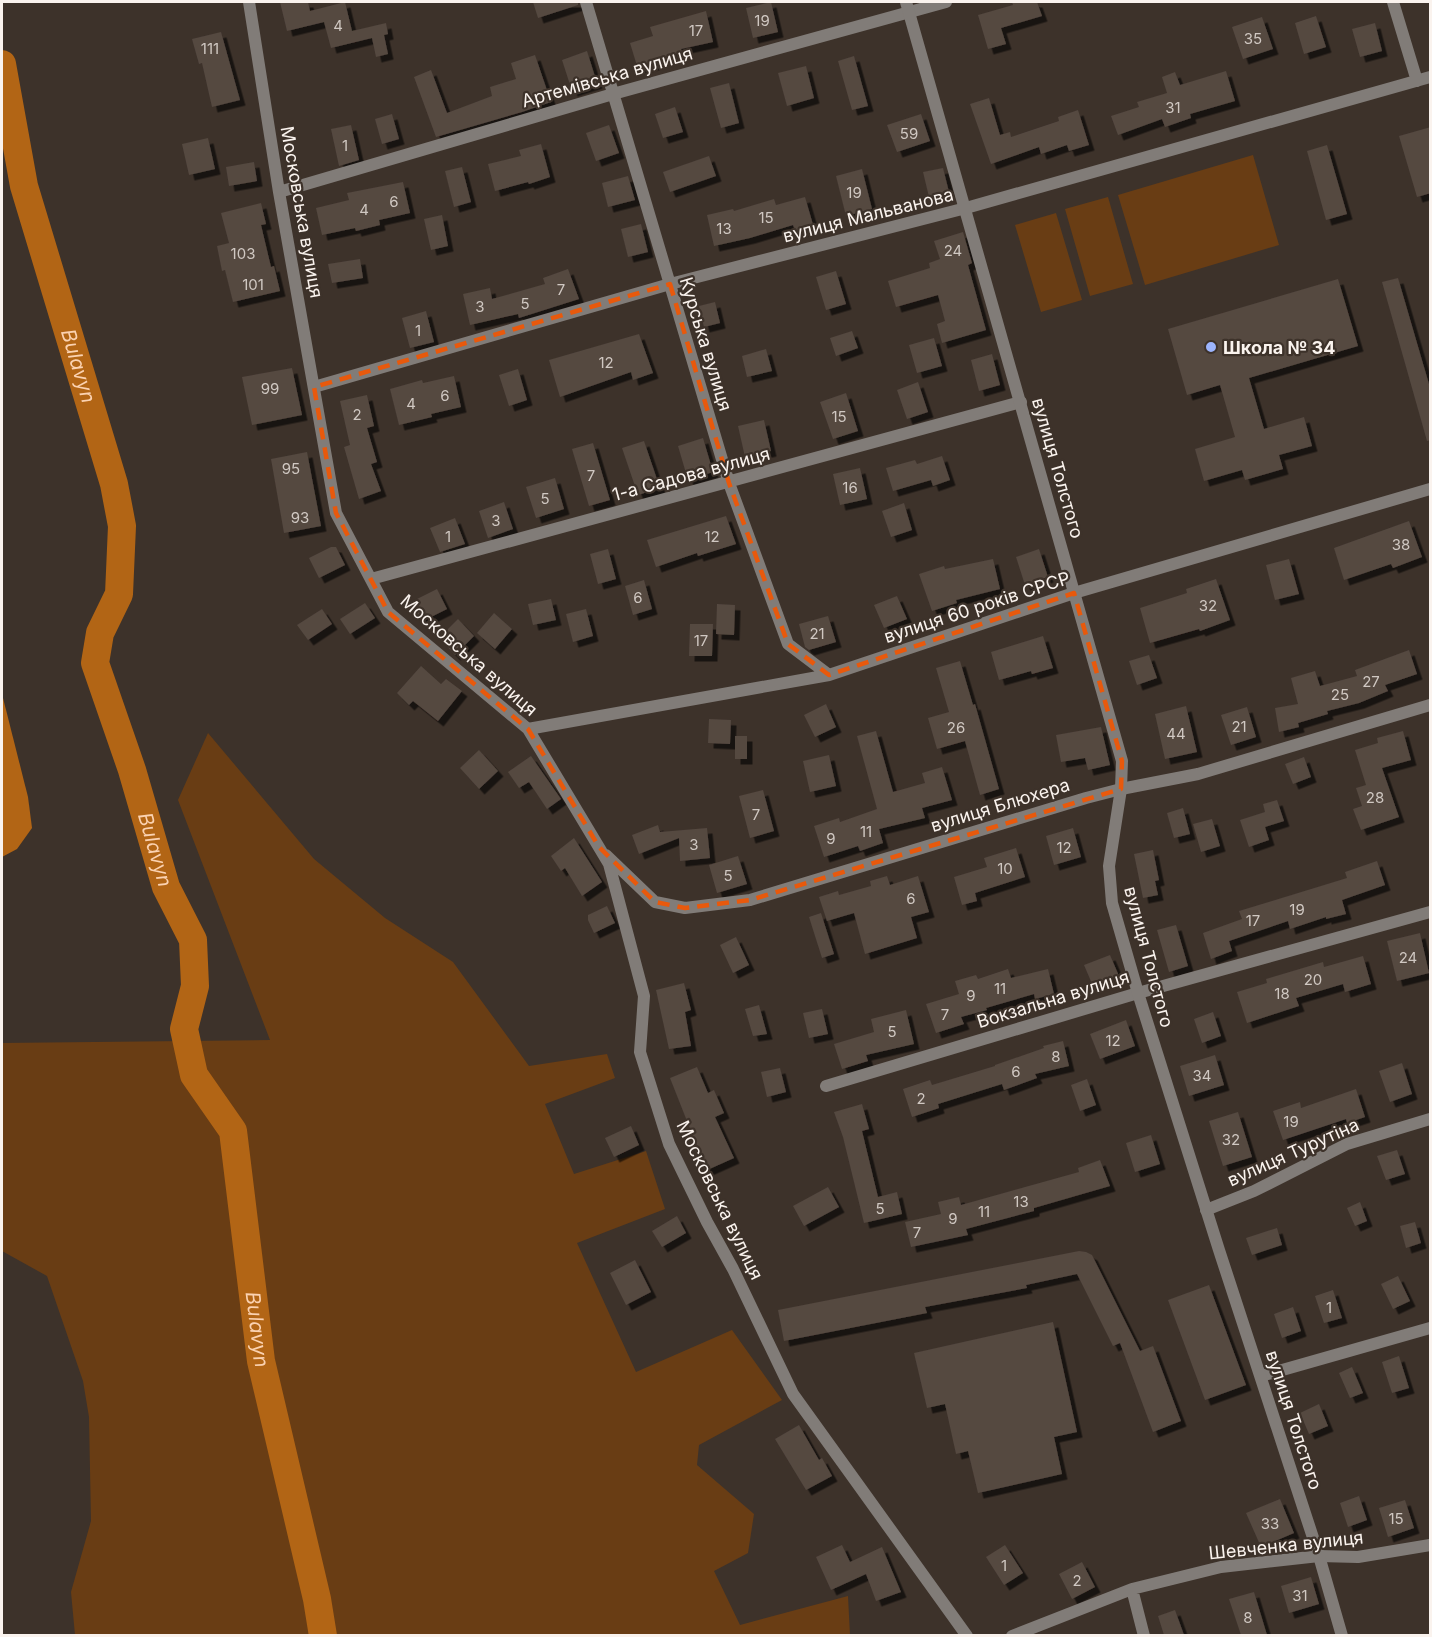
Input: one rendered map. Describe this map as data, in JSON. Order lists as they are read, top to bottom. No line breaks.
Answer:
{"streets":{"street":["Артемівська вулиця","Московська вулиця","вулиця Мальванова","Курська вулиця","вулиця Толстого","1-а Садова вулиця","вулиця 60 років СРСР","вулиця Блюхера","Вокзальна вулиця","вулиця Турутіна","Шевченка вулиця"]},"crossings":[["Артемівська вулиця","Московська вулиця"],["Артемівська вулиця","Курська вулиця"],["Артемівська вулиця","вулиця Толстого"],["Московська вулиця","вулиця Мальванова"],["Московська вулиця","1-а Садова вулиця"],["Московська вулиця","вулиця 60 років СРСР"],["Московська вулиця","вулиця Блюхера"],["вулиця Мальванова","Курська вулиця"],["вулиця Мальванова","вулиця Толстого"],["Курська вулиця","1-а Садова вулиця"],["Курська вулиця","вулиця 60 років СРСР"],["вулиця Толстого","1-а Садова вулиця"],["вулиця Толстого","вулиця 60 років СРСР"],["вулиця Толстого","вулиця Блюхера"],["вулиця Толстого","Вокзальна вулиця"],["вулиця Толстого","вулиця Турутіна"],["вулиця Толстого","Шевченка вулиця"]],"water":["Bulavyn"],"places":["Школа № 34"],"house_numbers":["19","4","17","35","111","31","59","1","19","6","4","15","13","24","103","101","7","5","3","1","12","99","6","4","2","15","95","7","16","5","93","3","1","12","38","6","32","21","17","27","25","21","26","44","28","7","11","9","3","12","10","5","6","19","17","24","20","11","18","9","7","5","12","8","6","34","2","19","32","13","5","11","9","7","1","15","33","1","2","31","8"]}
